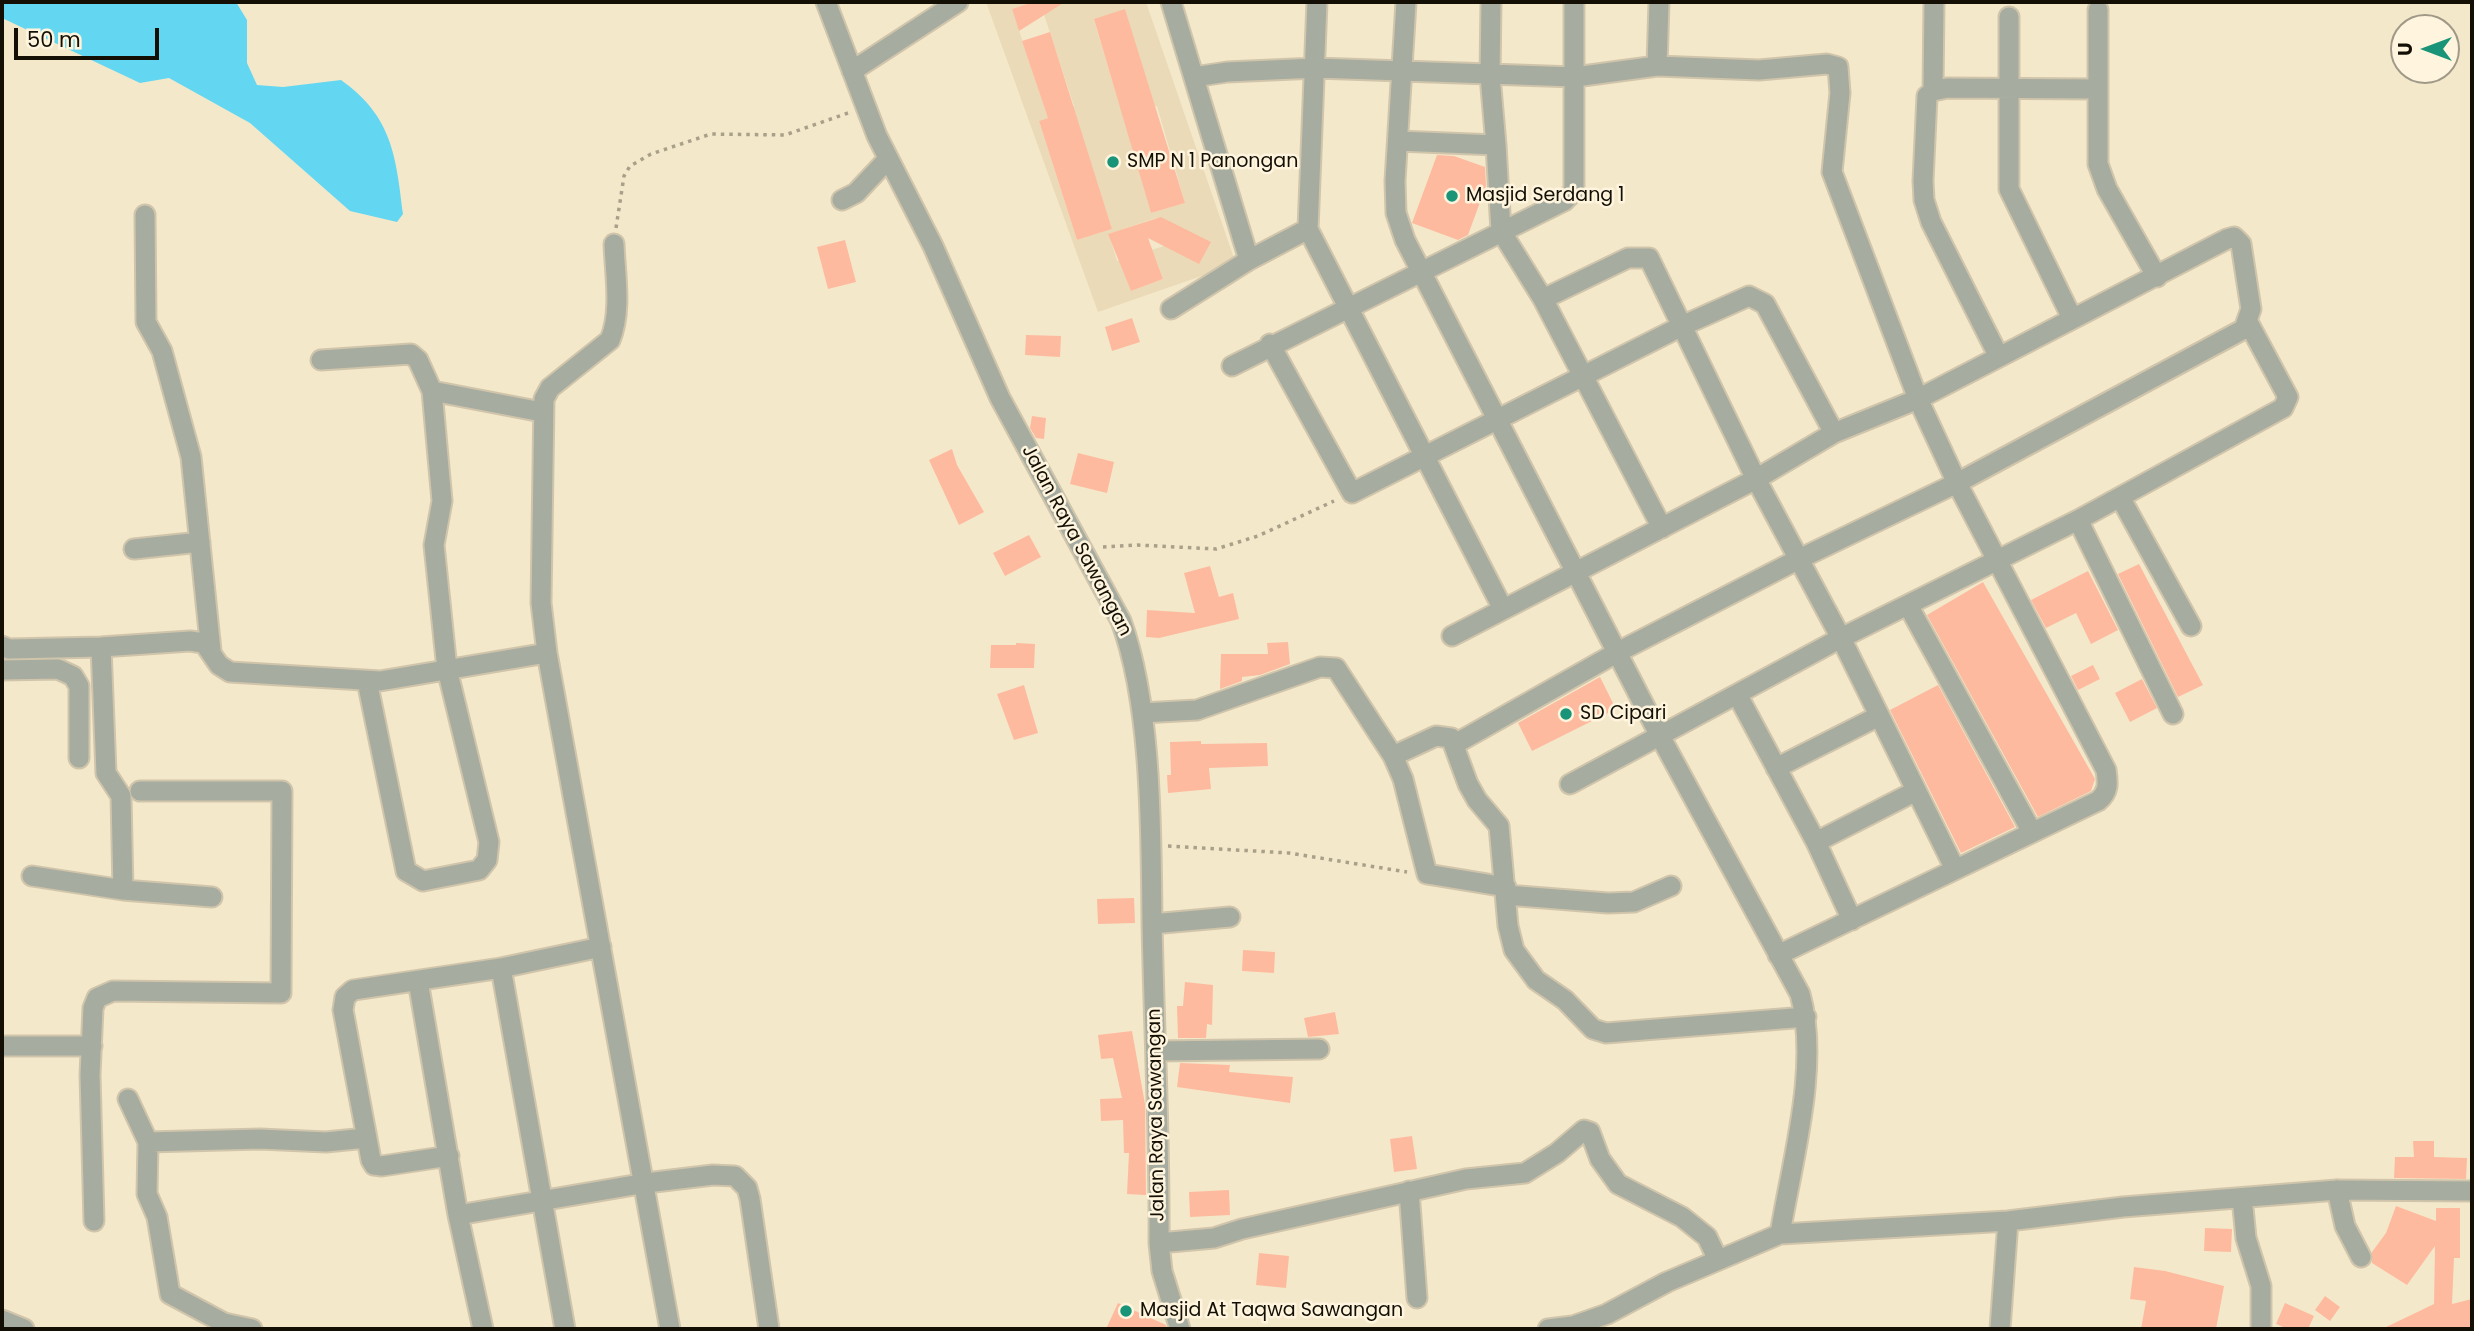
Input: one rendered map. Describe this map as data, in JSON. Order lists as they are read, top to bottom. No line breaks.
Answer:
{"streets":{"street":["Jalan Raya Sawangan"]},"places":["SMP N 1 Panongan","Masjid Serdang 1","SD Cipari","Masjid At Taqwa Sawangan"],"scale_bar":"50 m","north":"left"}
